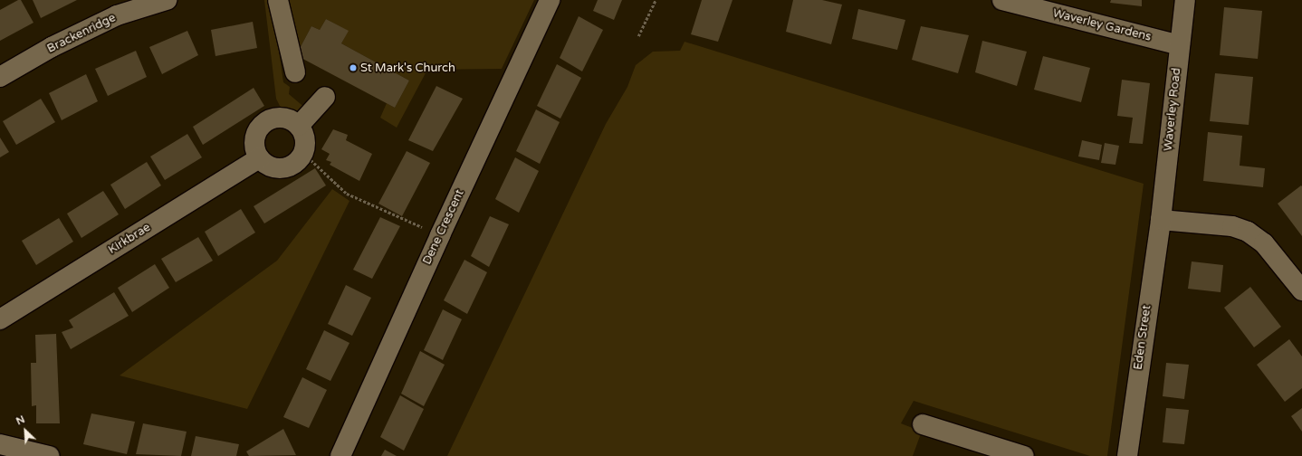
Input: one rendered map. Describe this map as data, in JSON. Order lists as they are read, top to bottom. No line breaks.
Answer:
{"streets":{"street":["Waverley Gardens","Brackenridge","Waverley Road","Dene Crescent","Kirkbrae","Eden Street"]},"crossings":[["Waverley Gardens","Waverley Road"],["Waverley Road","Eden Street"]],"places":["St Mark's Church"],"north":"top left"}
